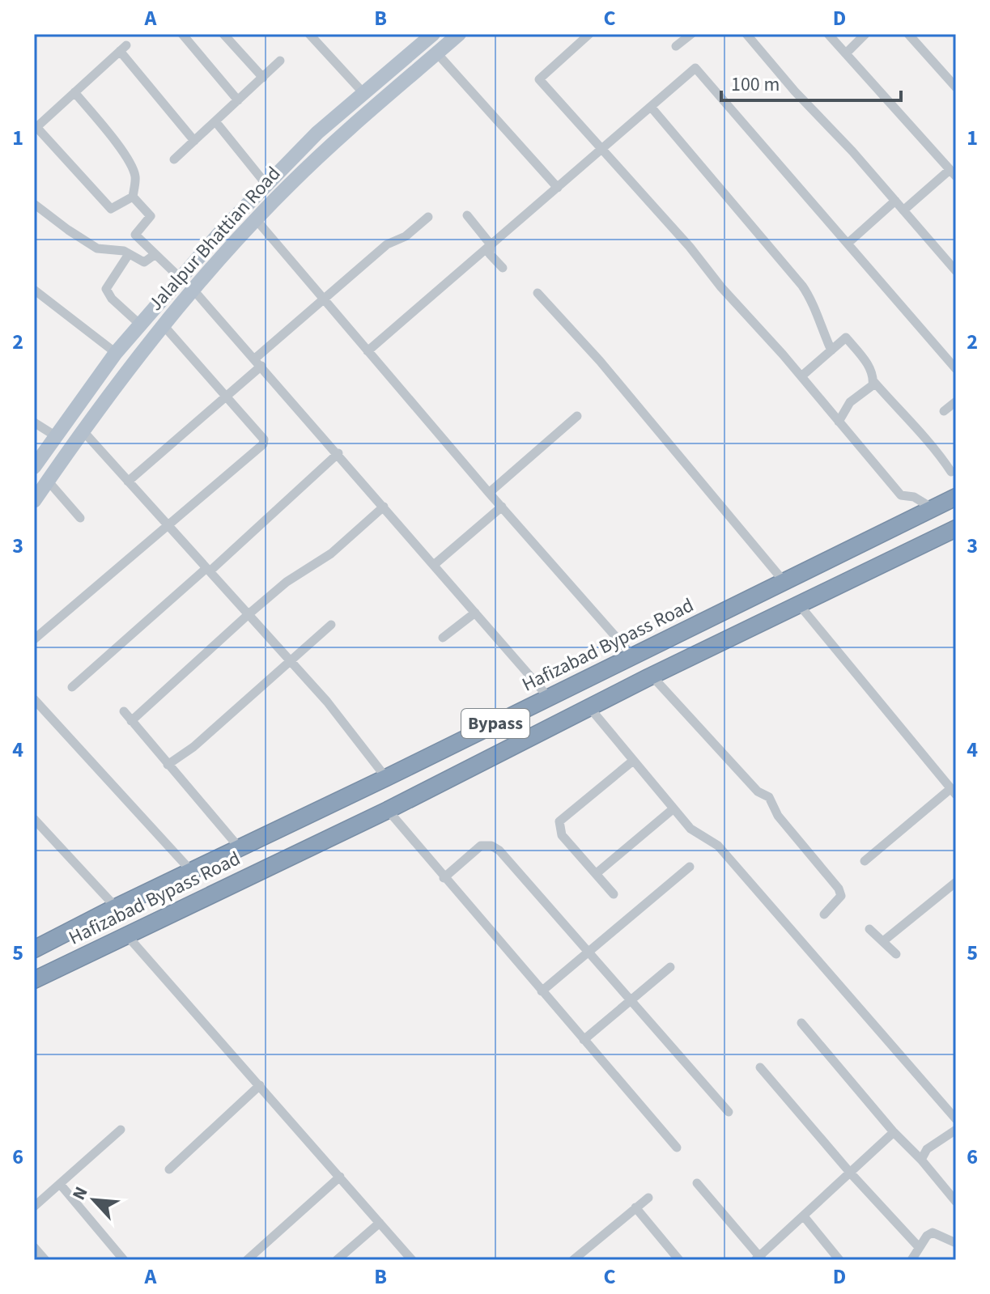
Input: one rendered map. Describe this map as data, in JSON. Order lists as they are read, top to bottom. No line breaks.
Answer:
{"streets":{"highway":["Hafizabad Bypass Road","Bypass"],"main road":["Jalalpur Bhattian Road"]},"scale_bar":"100 m","north":"top left","grid":{"columns":["A","B","C","D"],"rows":["1","2","3","4","5","6"]}}
